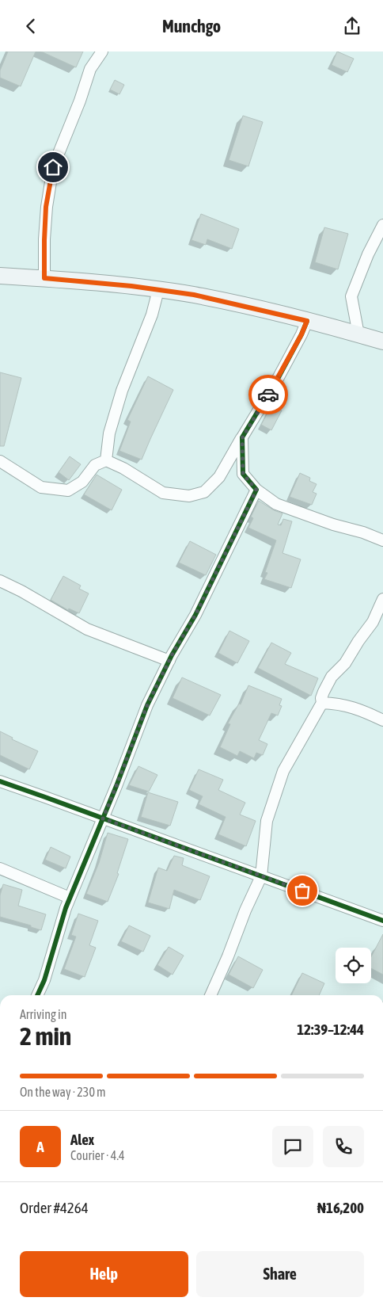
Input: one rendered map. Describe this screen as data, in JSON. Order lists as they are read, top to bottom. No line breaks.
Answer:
{"page":{"header":"Munchgo","heading":["2 min","Arriving in","12:39–12:44"],"panel":["Alex","Courier · 4.4","Order #4264","₦16,200"],"bar":"On the way · 230 m","round":"A","buttons":["Help","Share"]}}
